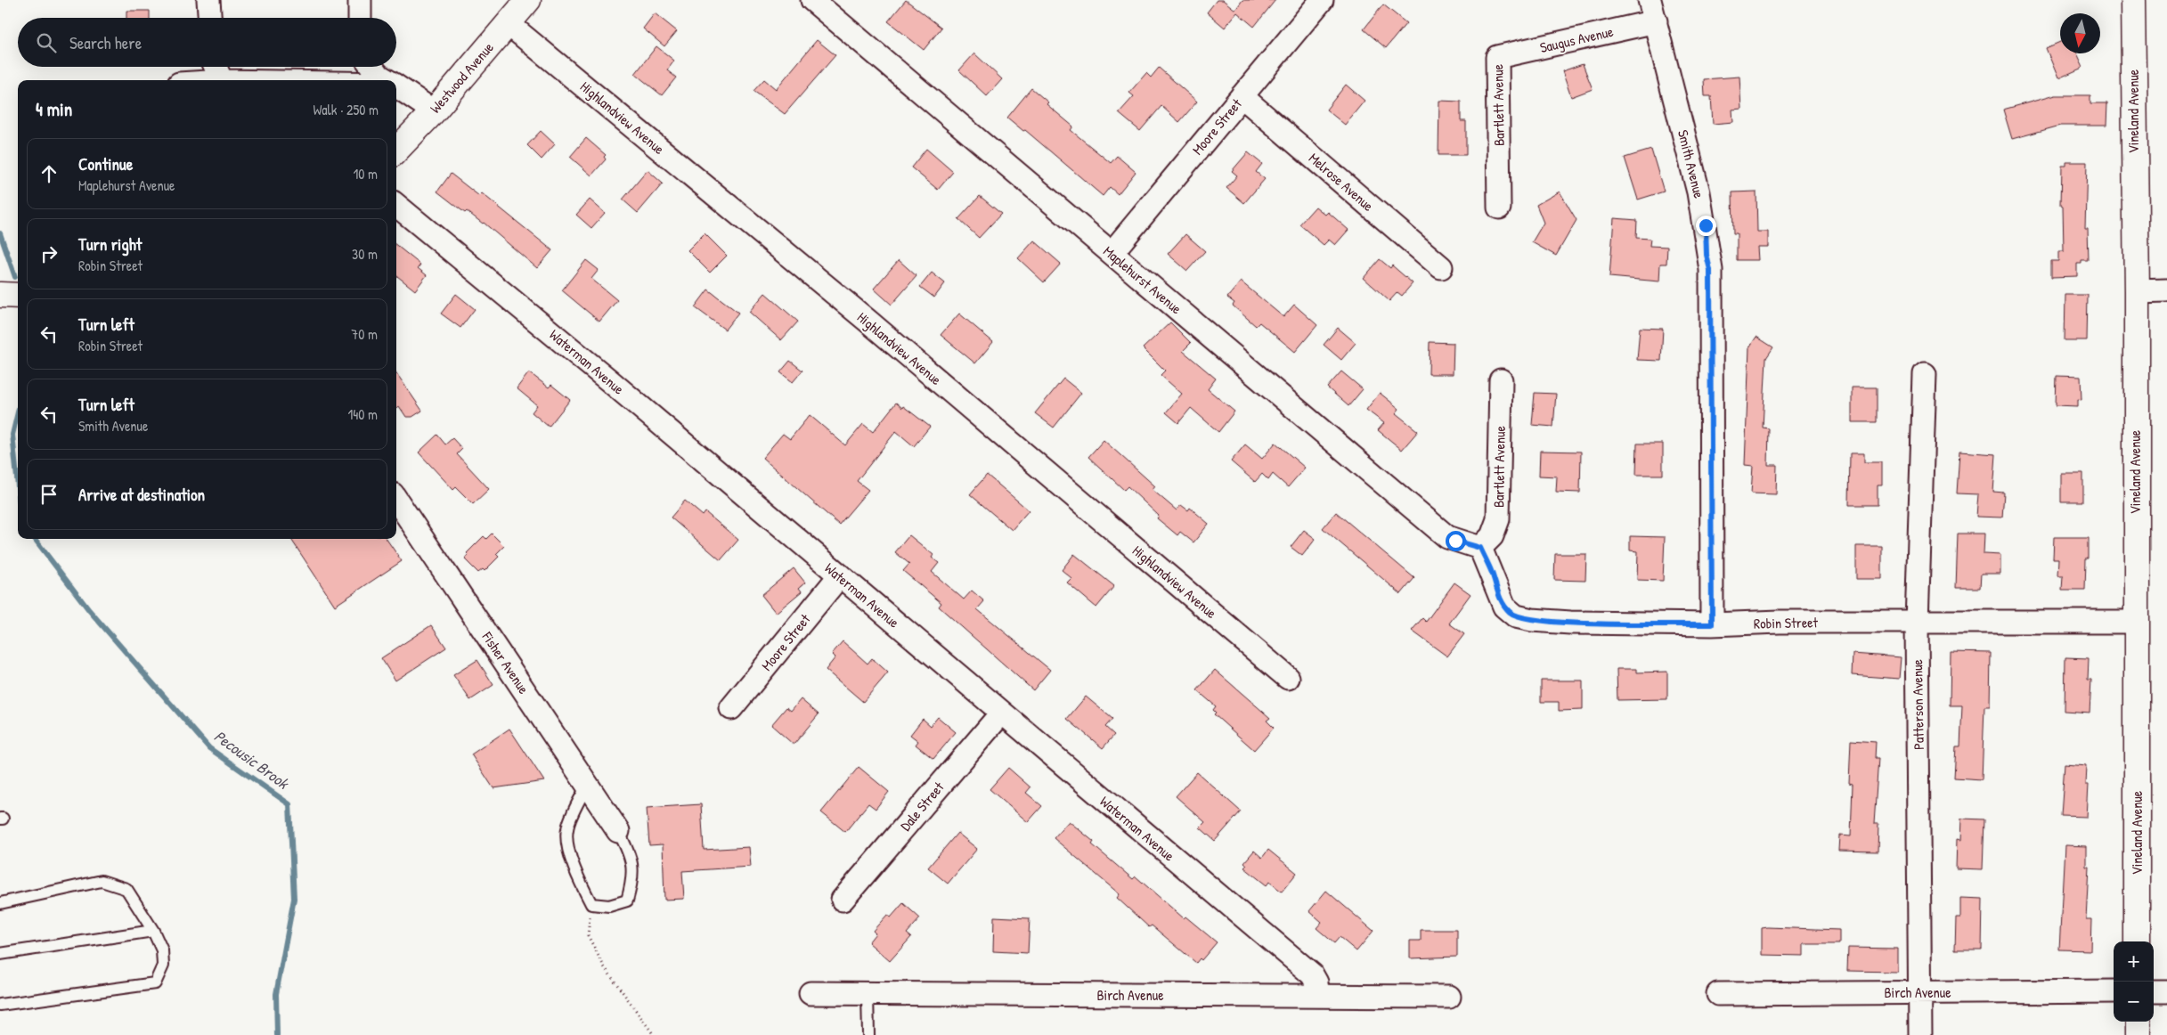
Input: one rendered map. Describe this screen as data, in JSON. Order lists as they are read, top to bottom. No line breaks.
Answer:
{"streets":{"street":["Saugus Avenue","Westwood Avenue","Bartlett Avenue","Vineland Avenue","Highlandview Avenue","Moore Street","Smith Avenue","Melrose Avenue","Maplehurst Avenue","Waterman Avenue","Robin Street","Fisher Avenue","Patterson Avenue","Dale Street","Birch Avenue"]},"crossings":[["Saugus Avenue","Bartlett Avenue"],["Saugus Avenue","Smith Avenue"],["Westwood Avenue","Highlandview Avenue"],["Bartlett Avenue","Maplehurst Avenue"],["Bartlett Avenue","Robin Street"],["Vineland Avenue","Robin Street"],["Moore Street","Melrose Avenue"],["Moore Street","Maplehurst Avenue"],["Moore Street","Waterman Avenue"],["Smith Avenue","Robin Street"],["Maplehurst Avenue","Robin Street"],["Waterman Avenue","Dale Street"],["Waterman Avenue","Birch Avenue"],["Robin Street","Patterson Avenue"],["Patterson Avenue","Birch Avenue"]],"water":["Pecousic Brook"],"north":"bottom","page":{"search":"Search here","heading":["4 min","Walk · 250 m"],"list":[["Continue","Maplehurst Avenue","10 m"],["Turn right","Robin Street","30 m"],["Turn left","Robin Street","70 m"],["Turn left","Smith Avenue","140 m"],"Arrive at destination"],"map_buttons":["+","−"]}}
